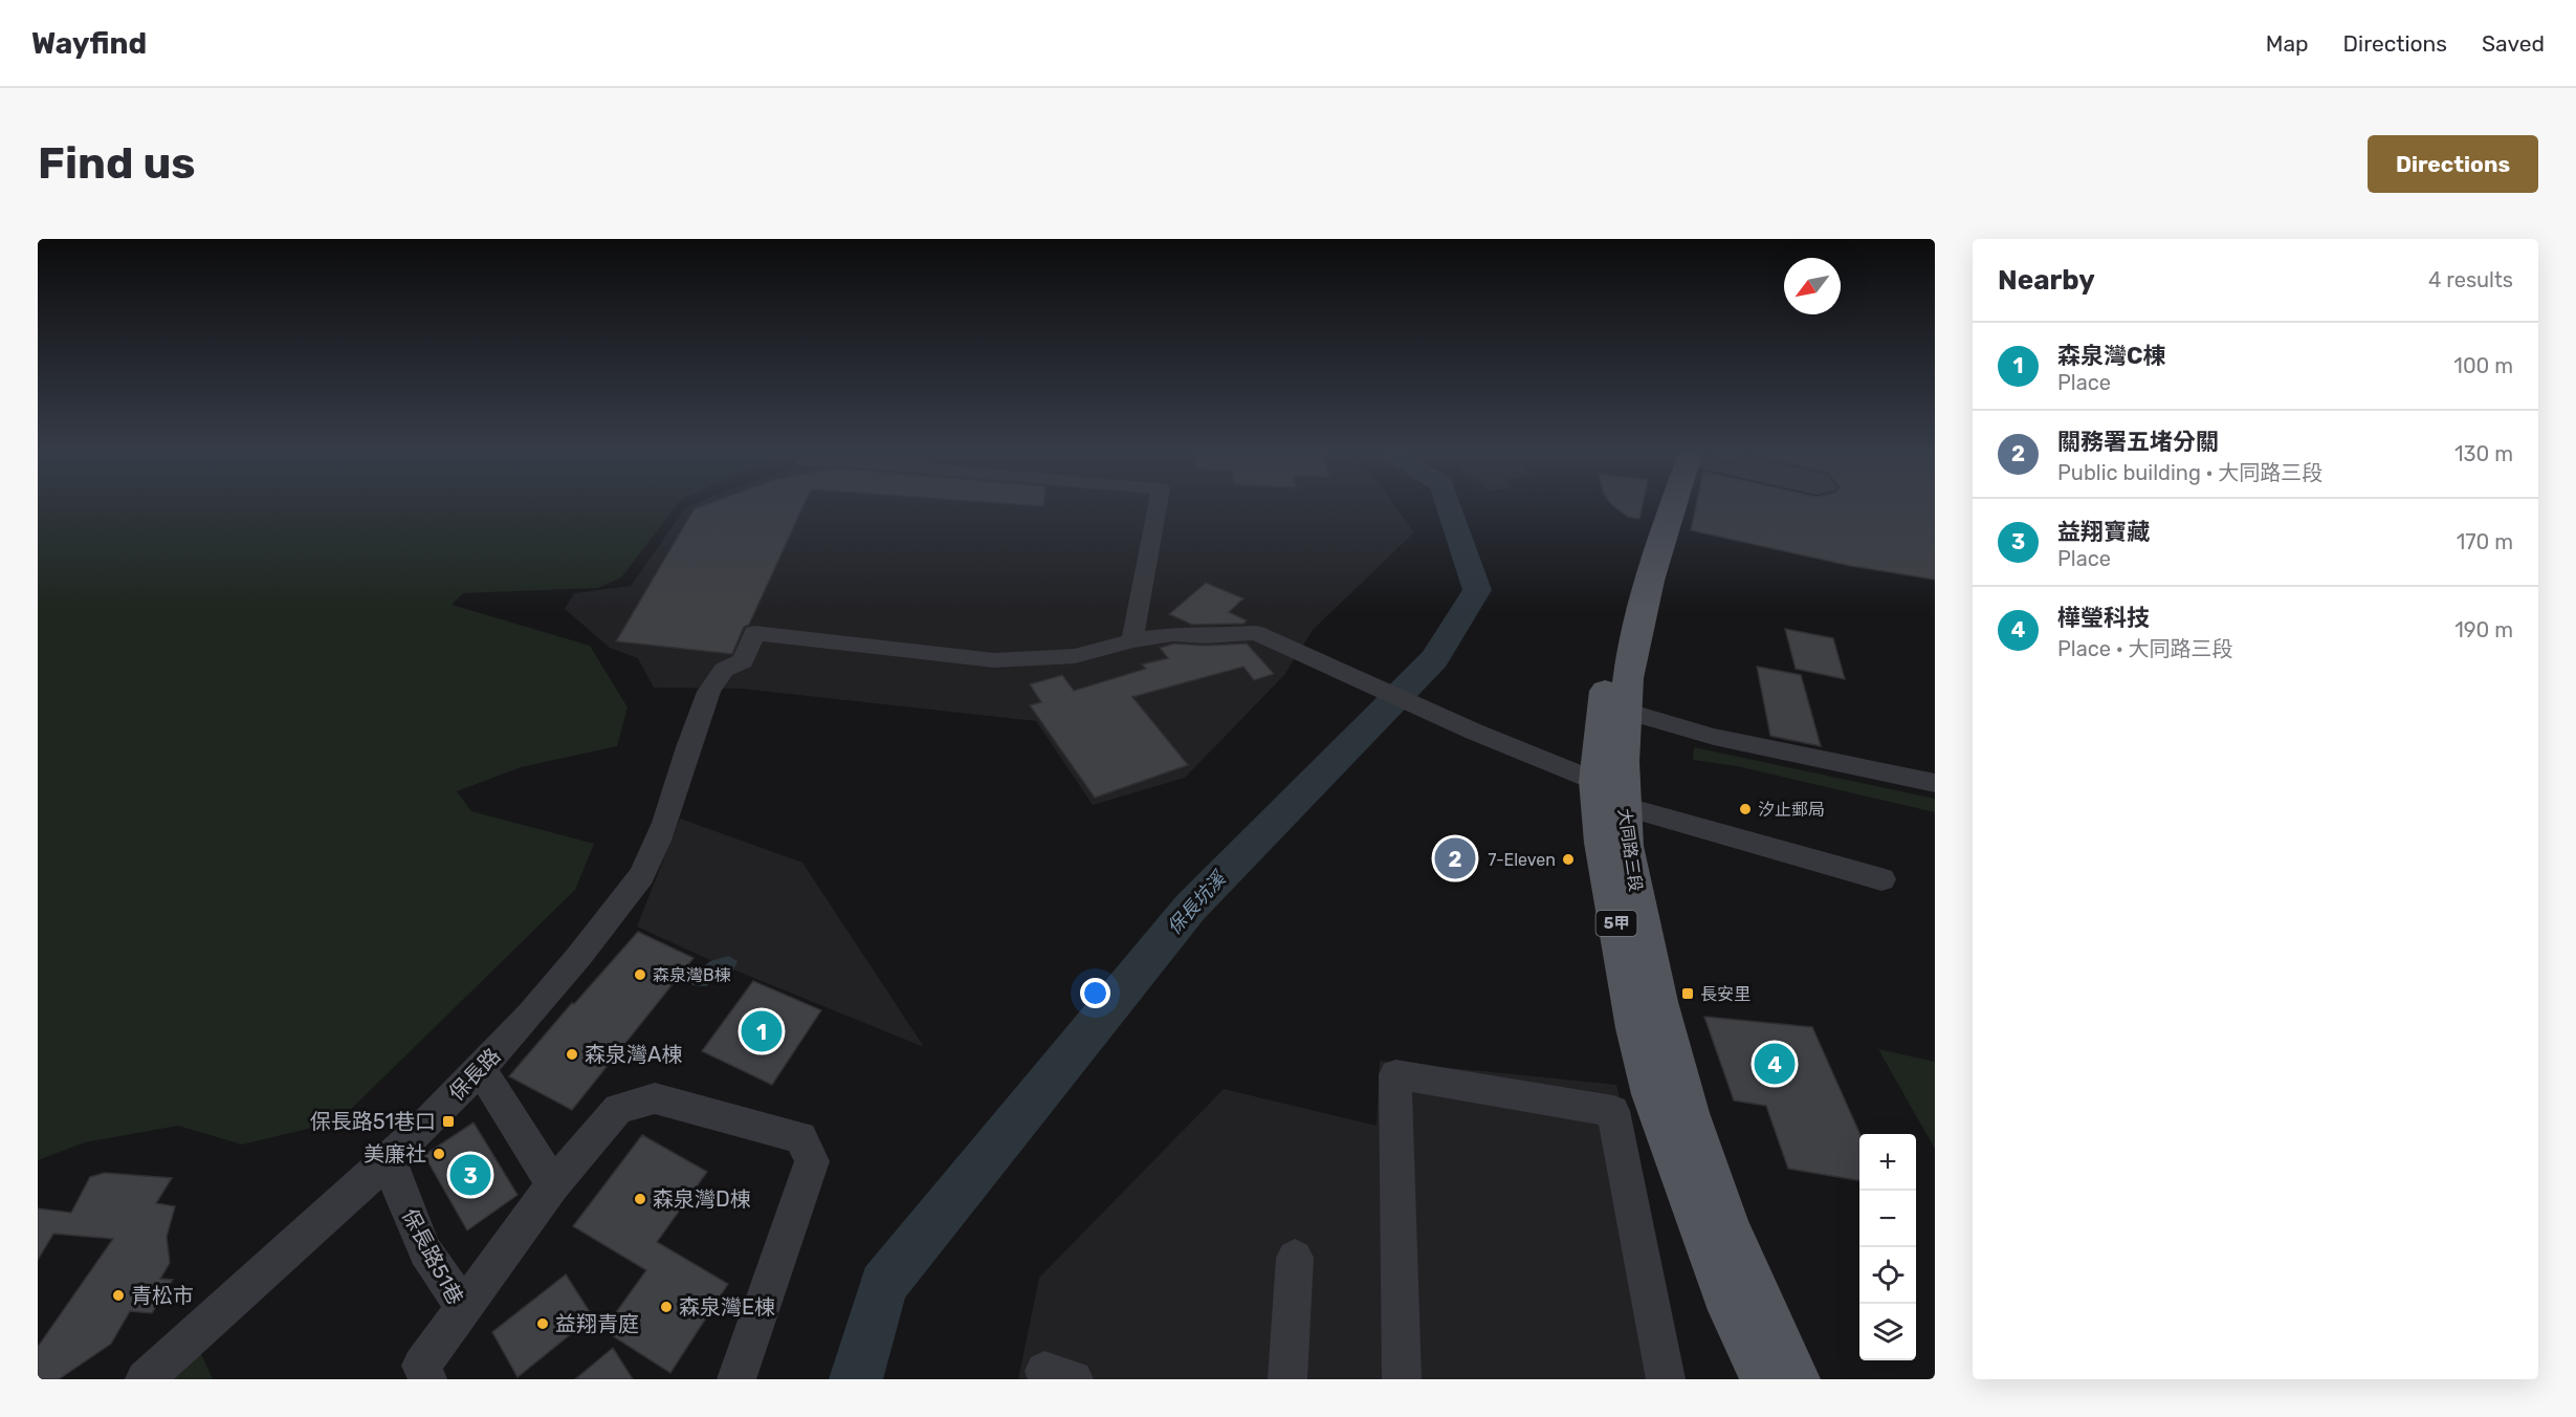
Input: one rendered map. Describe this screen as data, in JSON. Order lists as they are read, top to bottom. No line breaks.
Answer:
{"streets":{"main road":["大同路三段","5甲"],"street":["保長路","保長路51巷"]},"crossings":[["保長路","保長路51巷"]],"water":["保長坑溪"],"places":{"other":["汐止郵局","7-Eleven","森泉灣B棟","森泉灣A棟","美廉社","森泉灣D棟","青松市","森泉灣E棟","益翔青庭"],"transit":["長安里","保長路51巷口"]},"north":"bottom left","page":{"header":"Wayfind","nav":["Map","Directions","Saved"],"buttons":"Directions","title":"Find us","heading":["Nearby","4 results"],"list":[{"mark":"1","name":"森泉灣C棟","note":"Place","value":"100 m"},{"mark":"2","name":"關務署五堵分關","note":"Public building · 大同路三段","value":"130 m"},{"mark":"3","name":"益翔寶藏","note":"Place","value":"170 m"},{"mark":"4","name":"樺瑩科技","note":"Place · 大同路三段","value":"190 m"}],"pins":["2","1","4","3"],"map_buttons":["+","−"]}}
